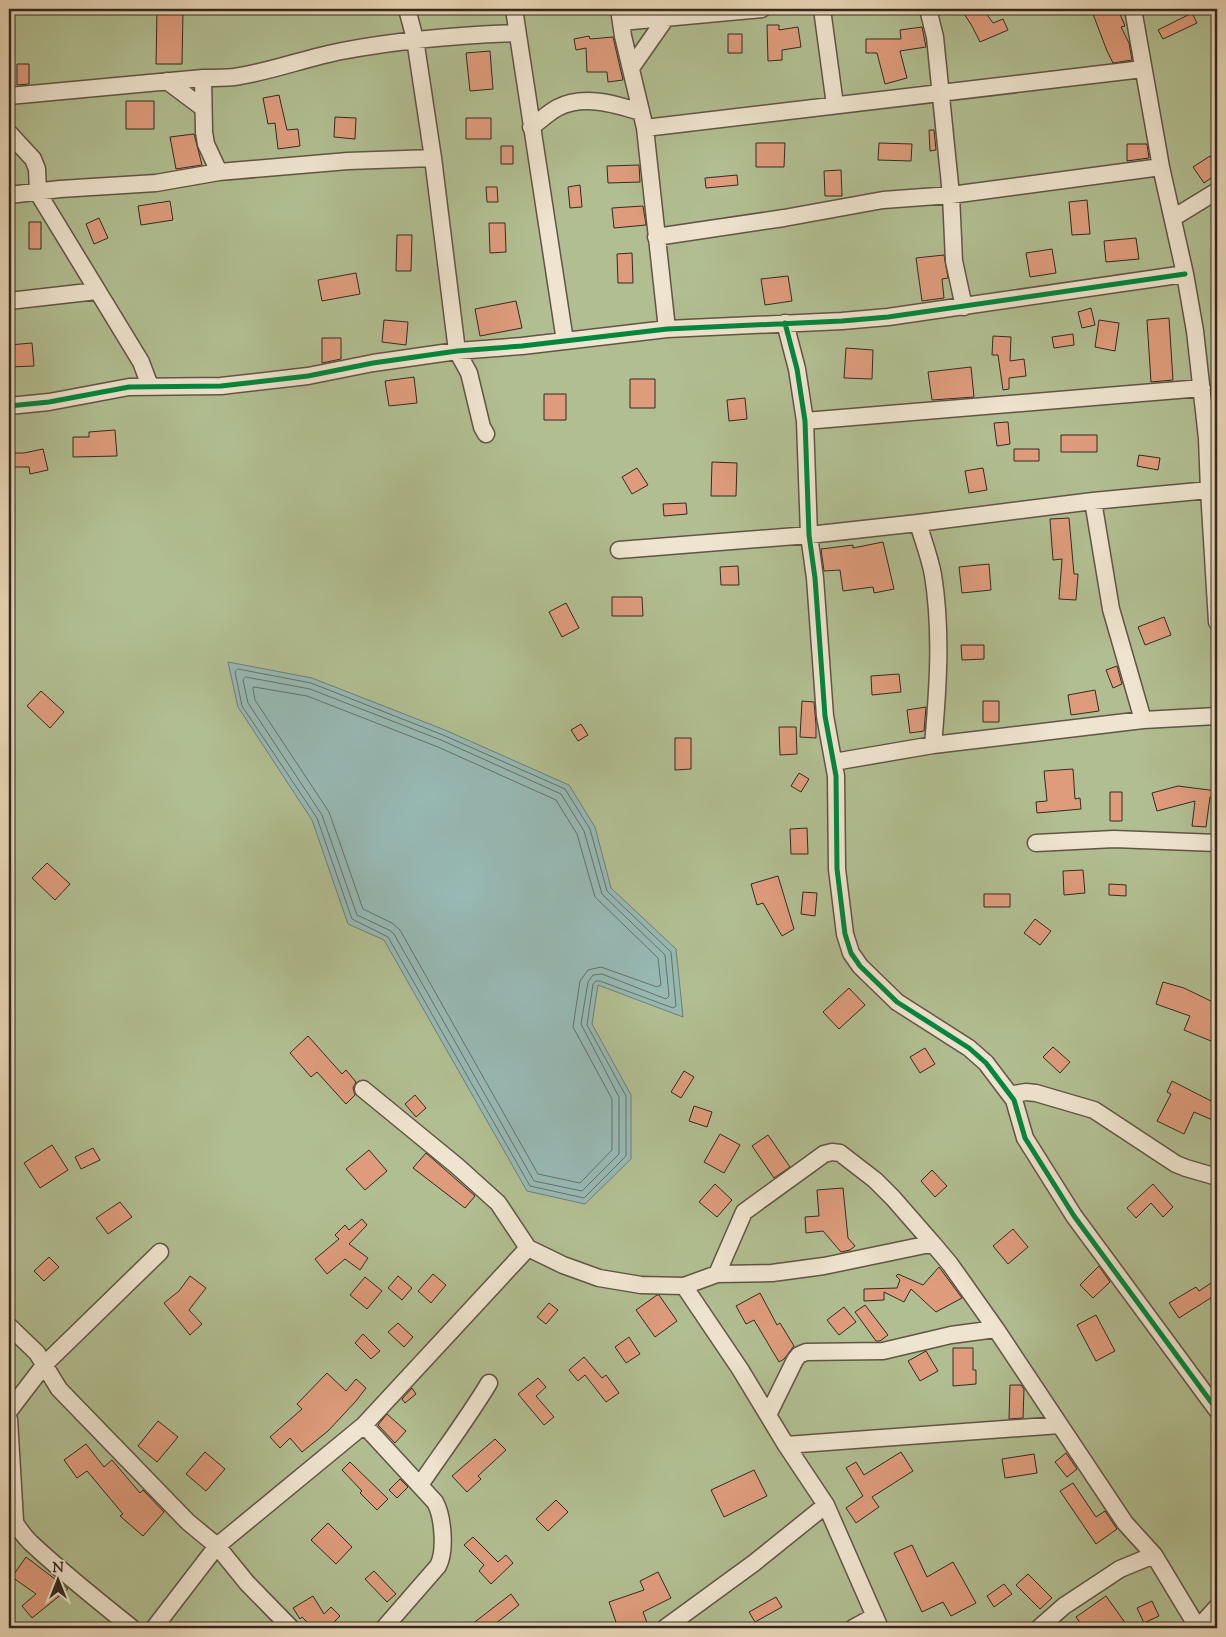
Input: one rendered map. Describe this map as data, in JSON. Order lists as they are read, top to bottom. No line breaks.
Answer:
{"north":"top"}
